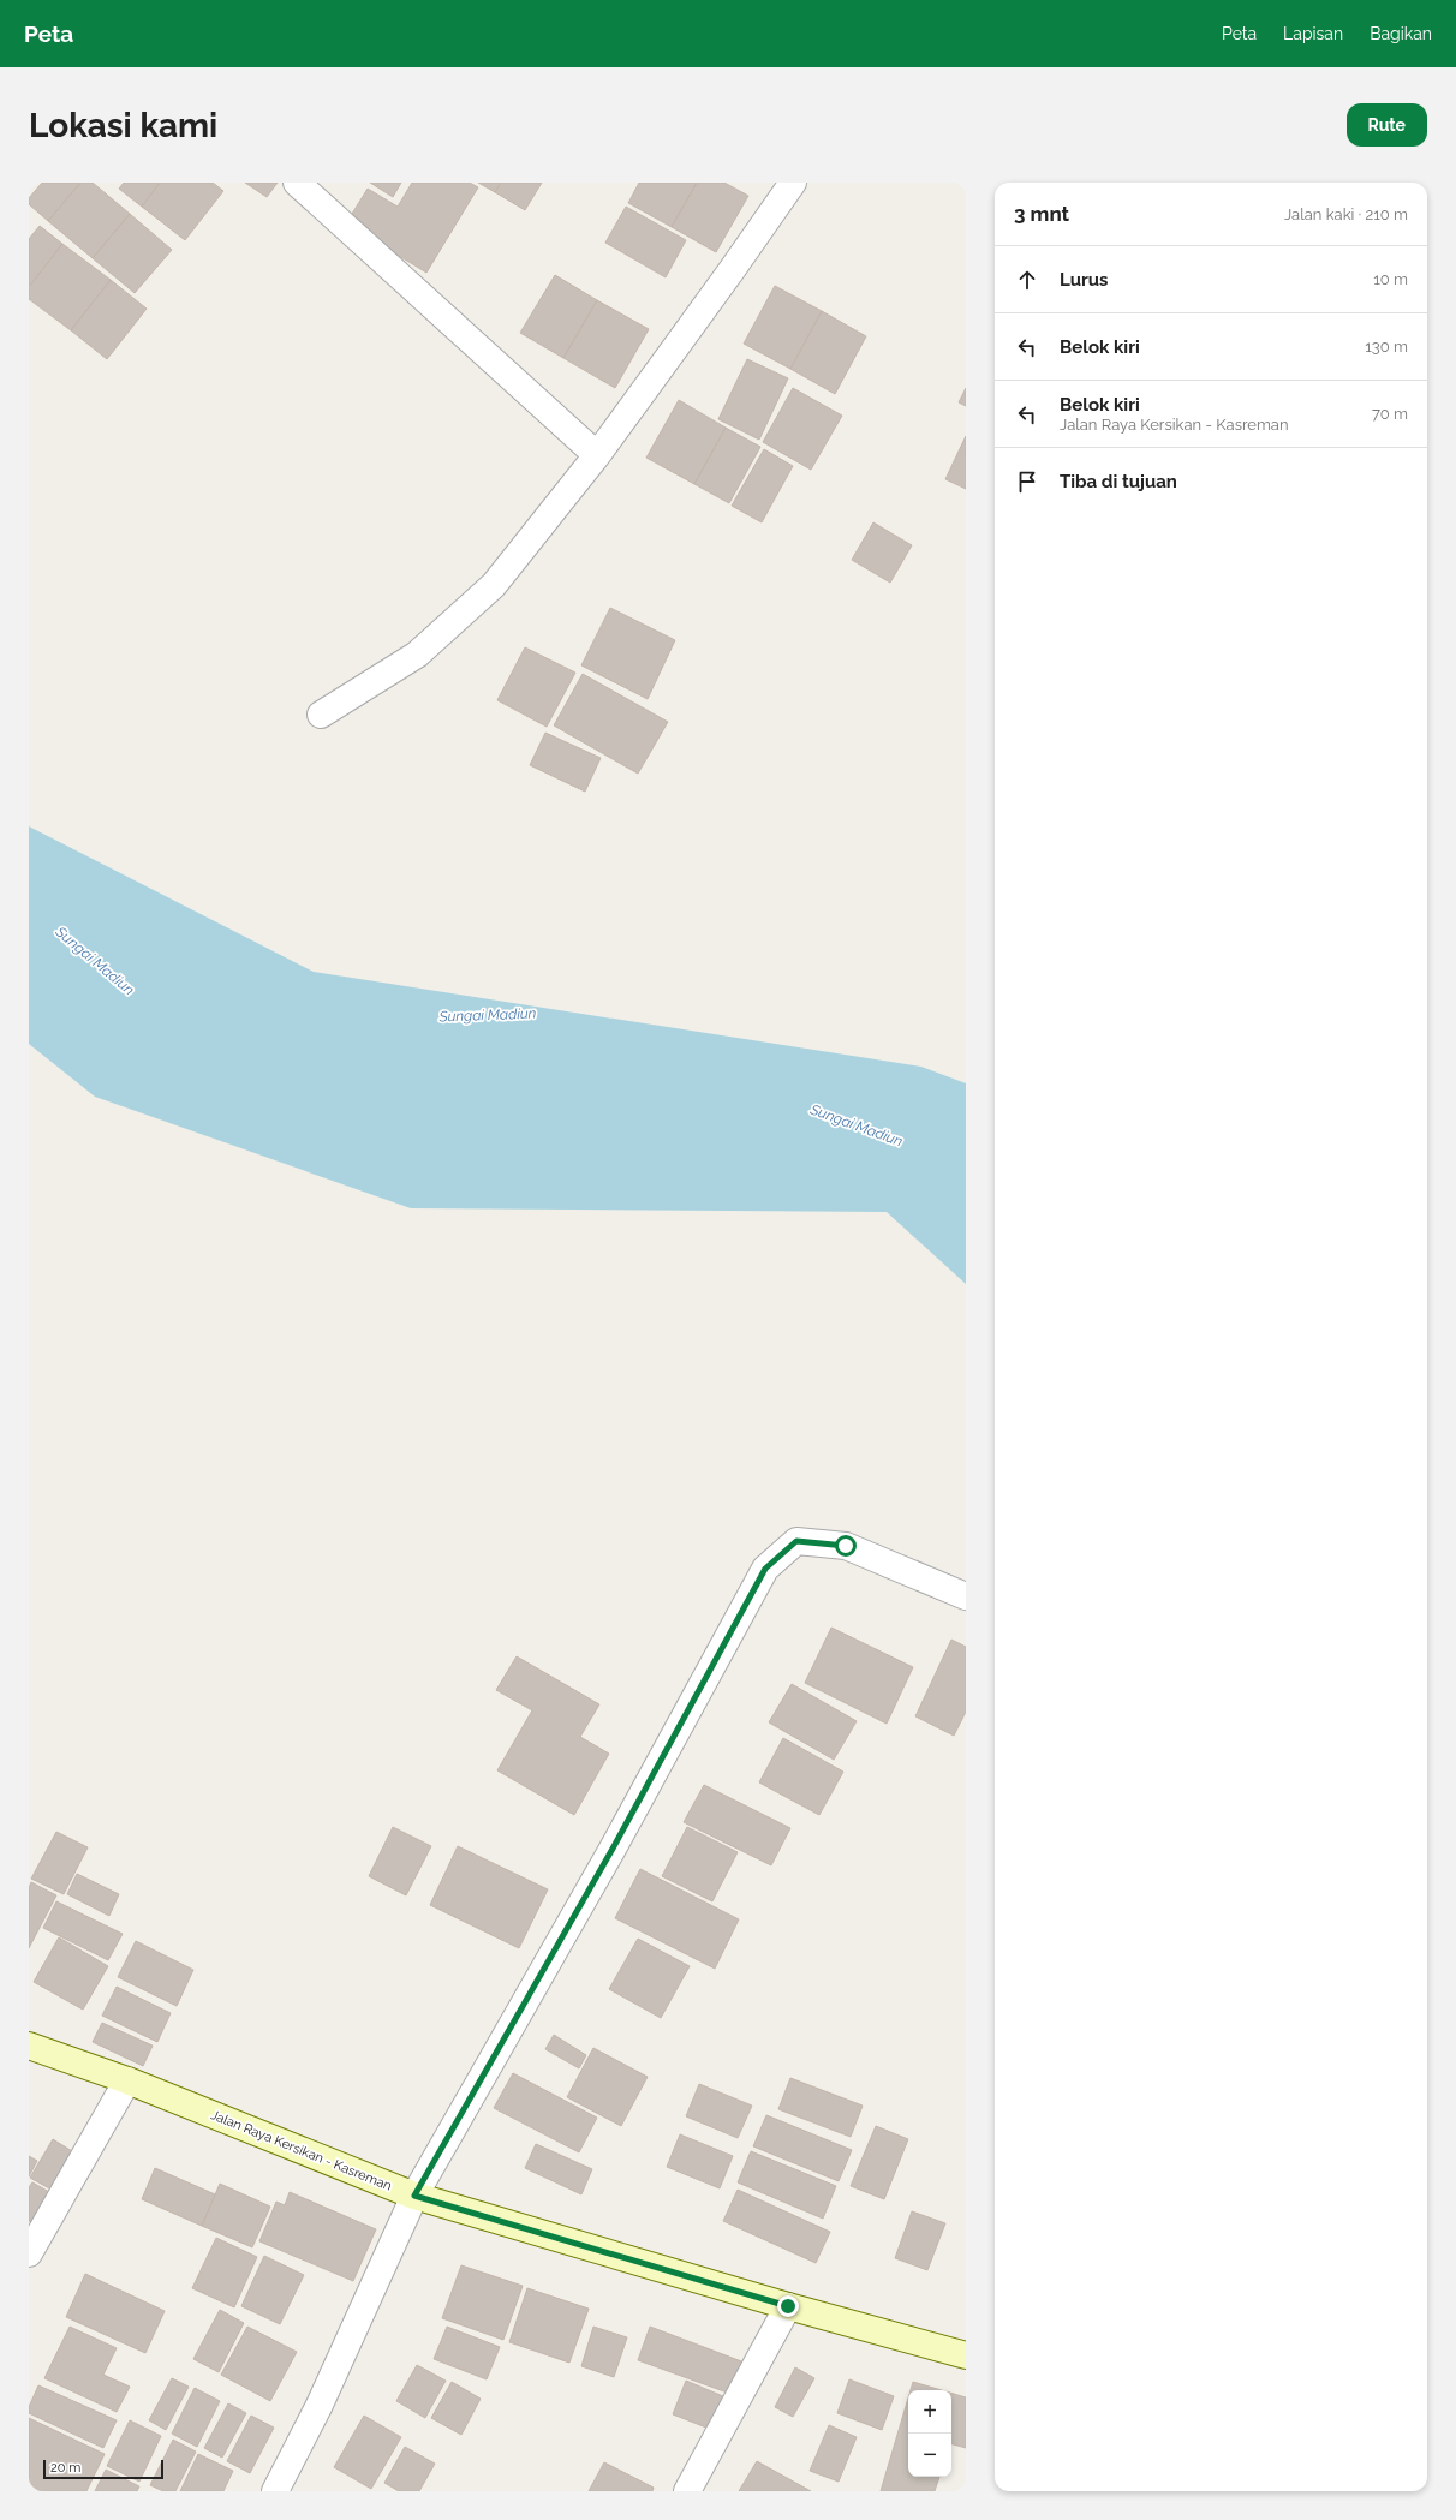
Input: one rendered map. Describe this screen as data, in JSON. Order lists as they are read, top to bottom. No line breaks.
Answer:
{"streets":{"street":["Jalan Raya Kersikan - Kasreman"]},"water":["Sungai Madiun"],"scale_bar":"20 m","page":{"header":"Peta","nav":["Peta","Lapisan","Bagikan"],"buttons":"Rute","title":"Lokasi kami","heading":["3 mnt","Jalan kaki · 210 m"],"list":[["Lurus","10 m"],["Belok kiri","130 m"],["Belok kiri","Jalan Raya Kersikan - Kasreman","70 m"],"Tiba di tujuan"],"map_buttons":["+","−"],"scale":"20 m"}}
